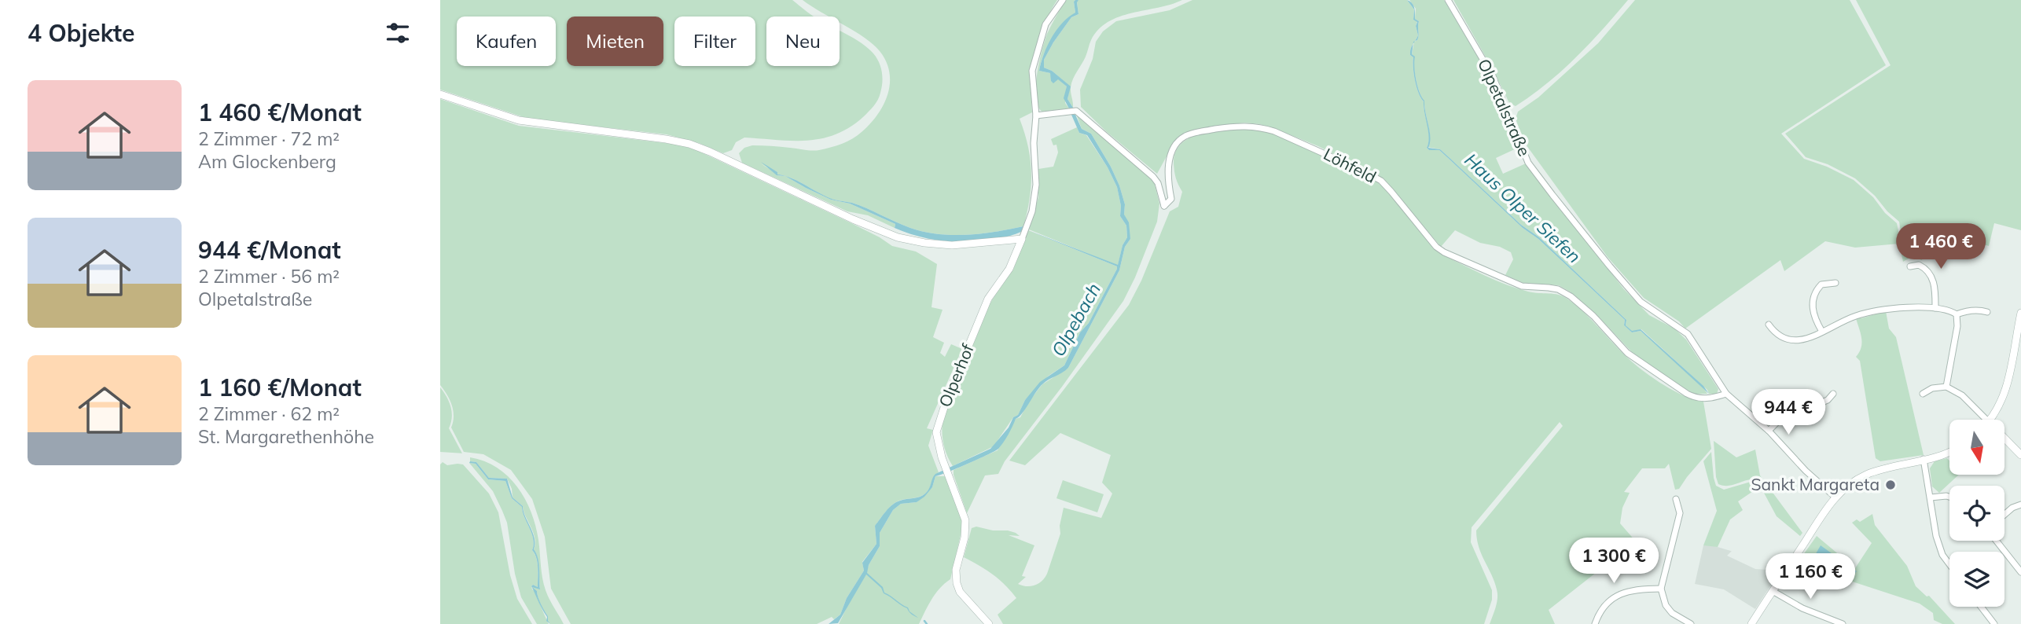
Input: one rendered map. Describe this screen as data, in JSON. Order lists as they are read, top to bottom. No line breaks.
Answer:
{"streets":{"street":["Olpetalstraße","Löhfeld","Olperhof"]},"crossings":[["Olpetalstraße","Löhfeld"]],"water":["Haus Olper Siefen","Olpebach"],"places":["Sankt Margareta"],"north":"bottom","page":{"heading":"4 Objekte","chip":["Kaufen","Mieten","Filter","Neu"],"list":[{"name":"1 460 €/Monat","note":"2 Zimmer · 72 m² · Am Glockenberg"},{"name":"944 €/Monat","note":"2 Zimmer · 56 m² · Olpetalstraße"},{"name":"1 160 €/Monat","note":"2 Zimmer · 62 m² · St. Margarethenhöhe"}],"price":["1 460 €","944 €","1 300 €","1 160 €"]}}
